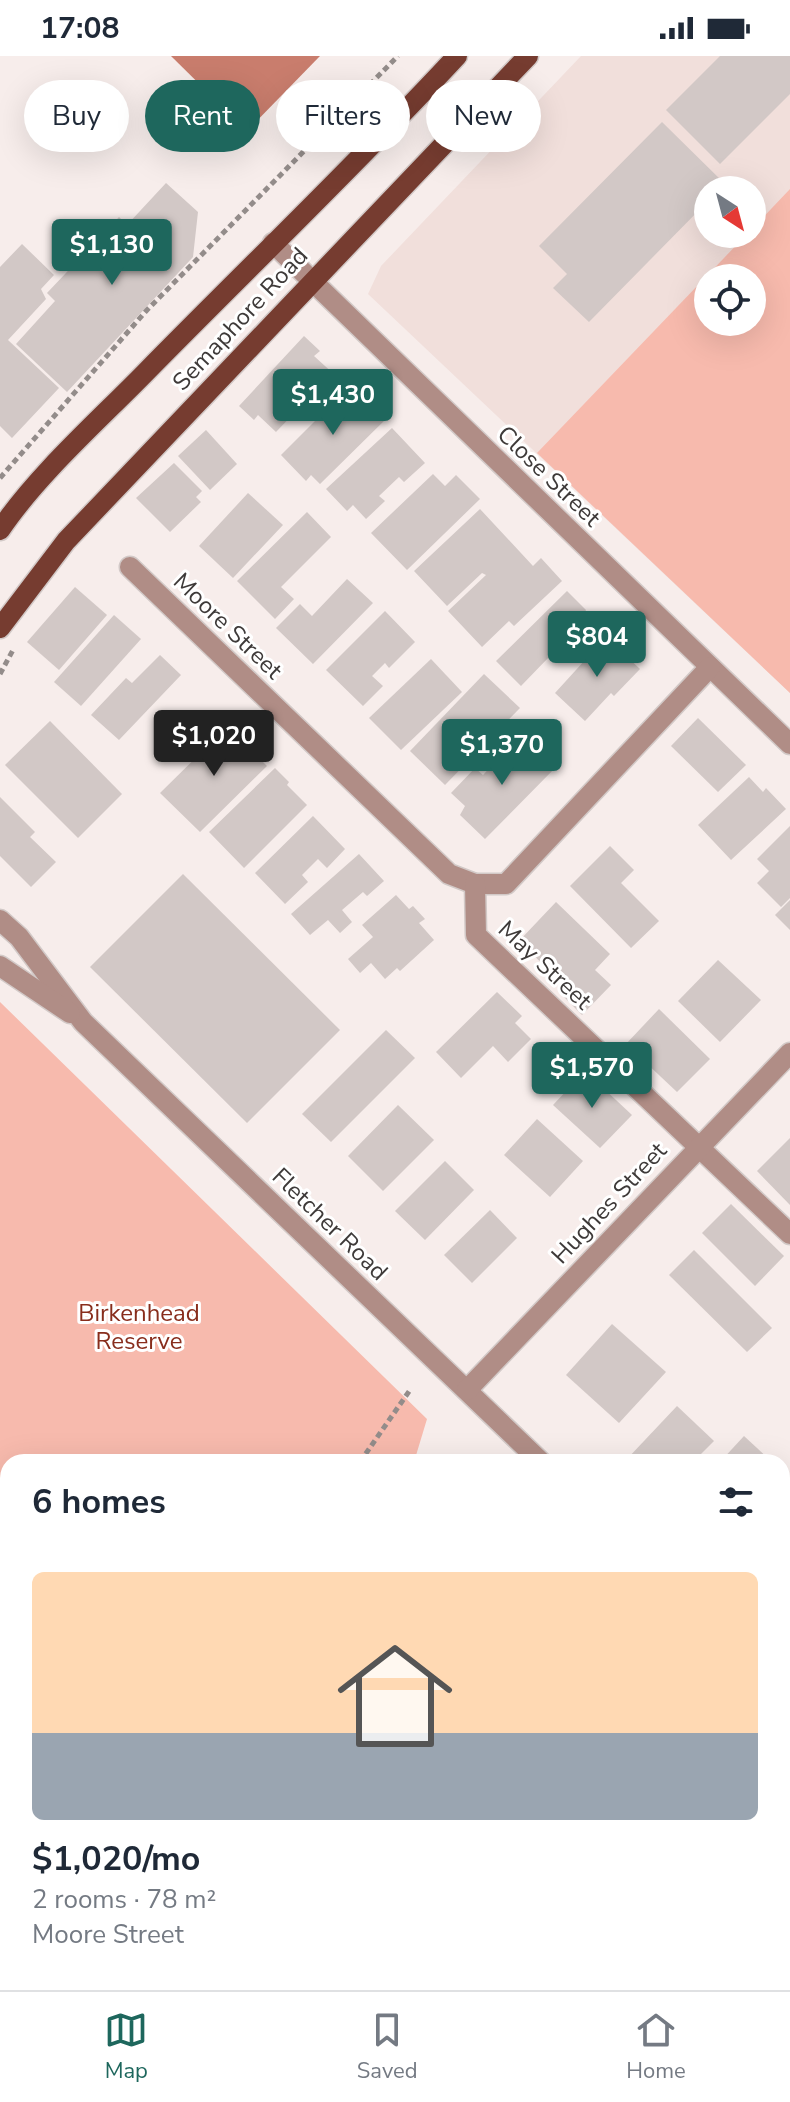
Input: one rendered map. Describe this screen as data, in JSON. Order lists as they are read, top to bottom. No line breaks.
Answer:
{"streets":{"main road":["Semaphore Road"],"street":["Close Street","Moore Street","May Street","Hughes Street","Fletcher Road"]},"crossings":[["Semaphore Road","Close Street"],["Moore Street","May Street"],["May Street","Hughes Street"],["Hughes Street","Fletcher Road"]],"parks":["Birkenhead Reserve"],"north":"bottom right","page":{"status":"17:08","chip":["Buy","Rent","Filters","New"],"price":["$1,130","$1,430","$804","$1,020","$1,370","$1,570"],"heading":"6 homes","list":[{"name":"$1,020/mo","note":"2 rooms · 78 m² · Moore Street"}],"tabs":["Map","Saved","Home"]}}
